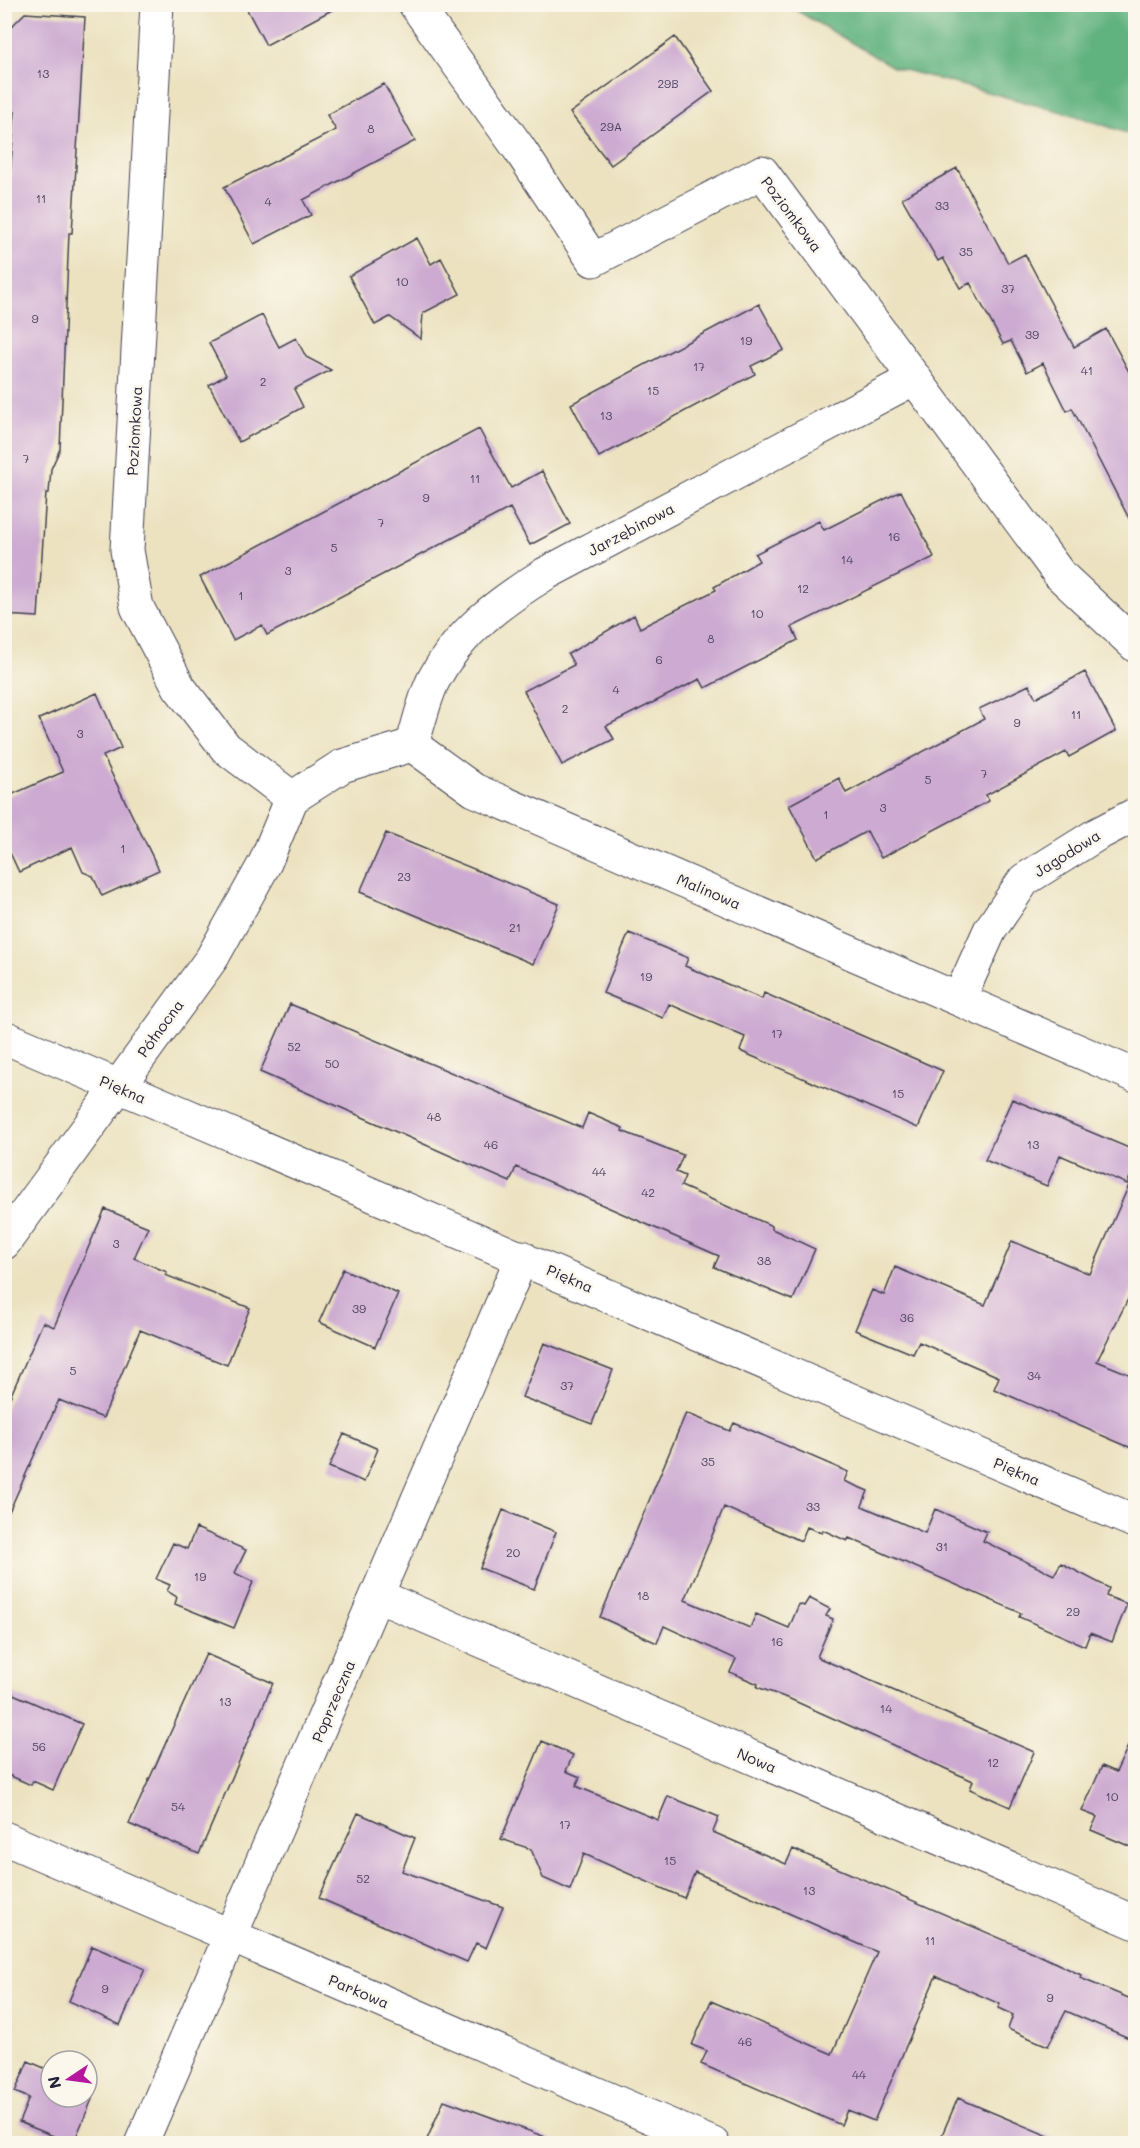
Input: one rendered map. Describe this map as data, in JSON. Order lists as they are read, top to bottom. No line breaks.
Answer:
{"streets":{"street":["Poziomkowa","Jarzębinowa","Jagodowa","Malinowa","Północna","Piękna","Poprzeczna","Nowa","Parkowa"]},"crossings":[["Poziomkowa","Jarzębinowa"],["Poziomkowa","Północna"],["Jarzębinowa","Malinowa"],["Jagodowa","Malinowa"],["Północna","Piękna"],["Piękna","Poprzeczna"],["Poprzeczna","Nowa"],["Poprzeczna","Parkowa"]],"house_numbers":["13","29B","29A","8","11","4","33","35","10","37","9","39","19","17","41","2","15","13","7","11","9","7","16","5","14","3","12","1","10","8","6","4","2","11","9","3","7","5","3","1","1","23","21","19","17","52","50","15","48","46","13","44","42","3","38","39","36","5","34","37","35","33","31","20","19","18","29","16","13","14","56","12","10","54","17","15","52","13","11","9","9","46","44"],"north":"left"}
